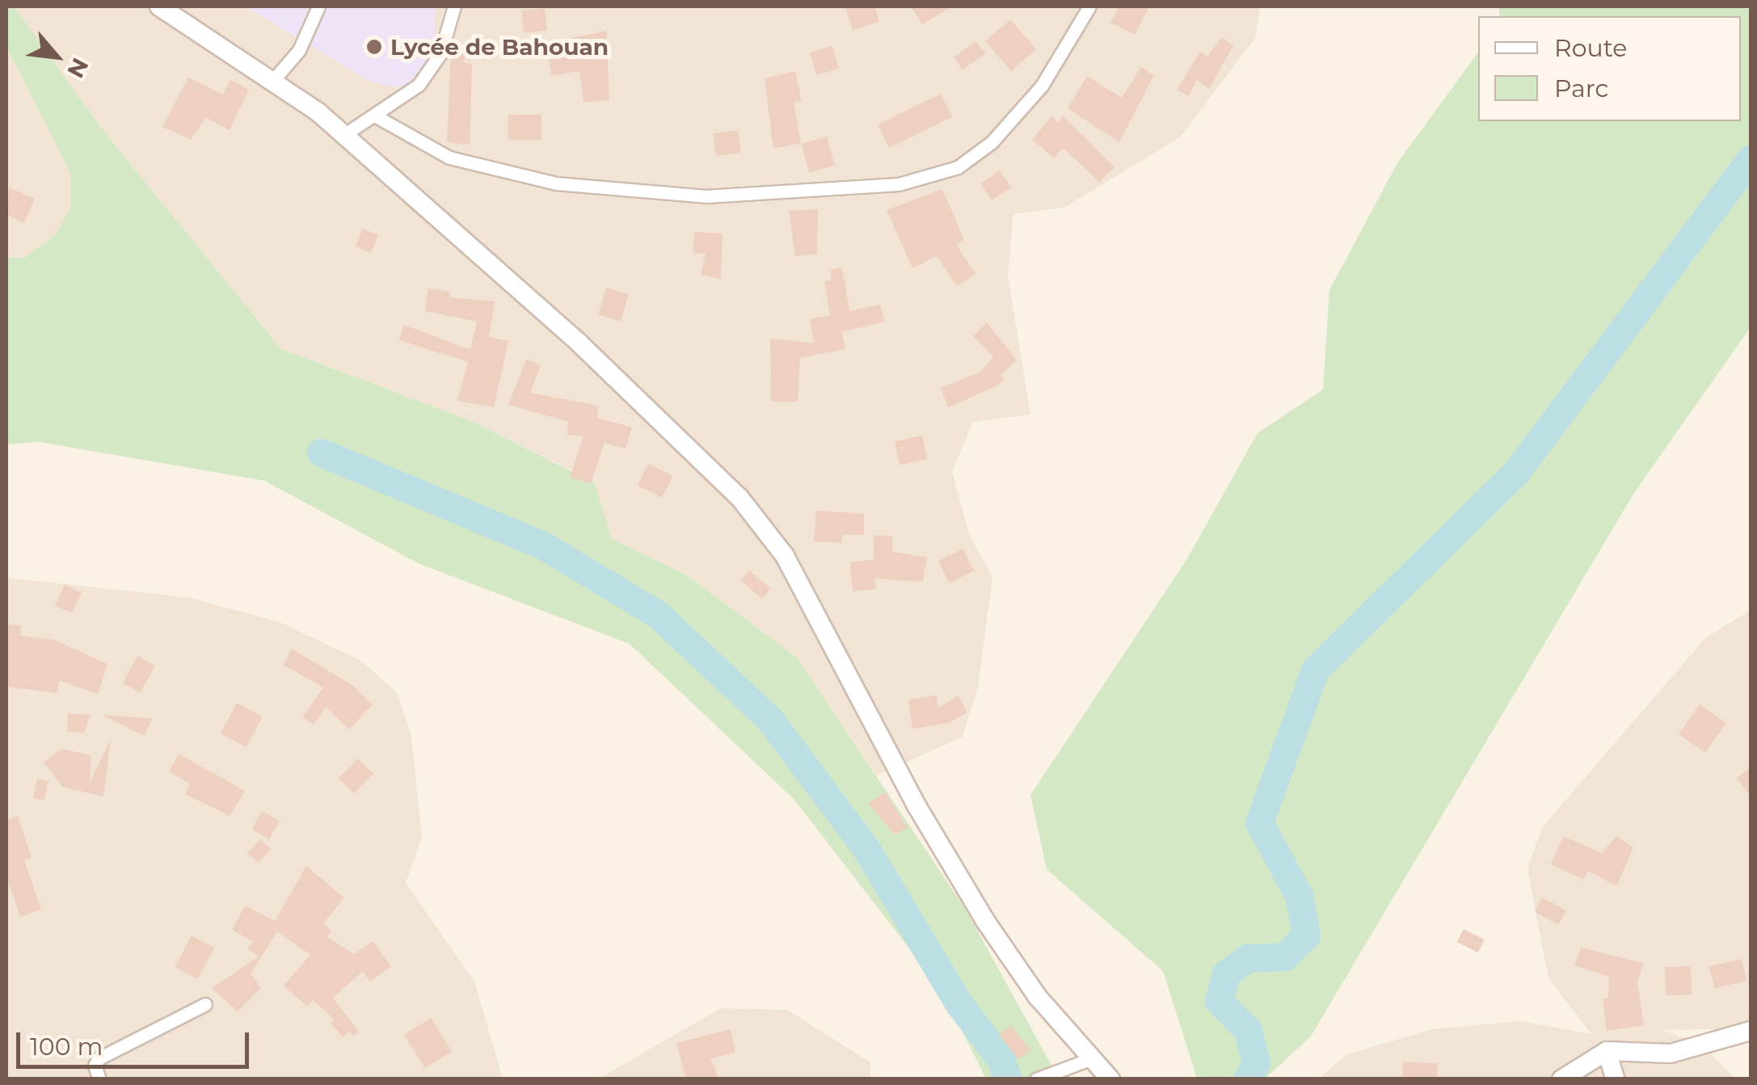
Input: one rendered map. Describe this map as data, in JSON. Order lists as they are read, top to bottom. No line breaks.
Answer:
{"places":["Lycée de Bahouan"],"legend":["Route","Parc"],"scale_bar":"100 m","north":"bottom right"}
